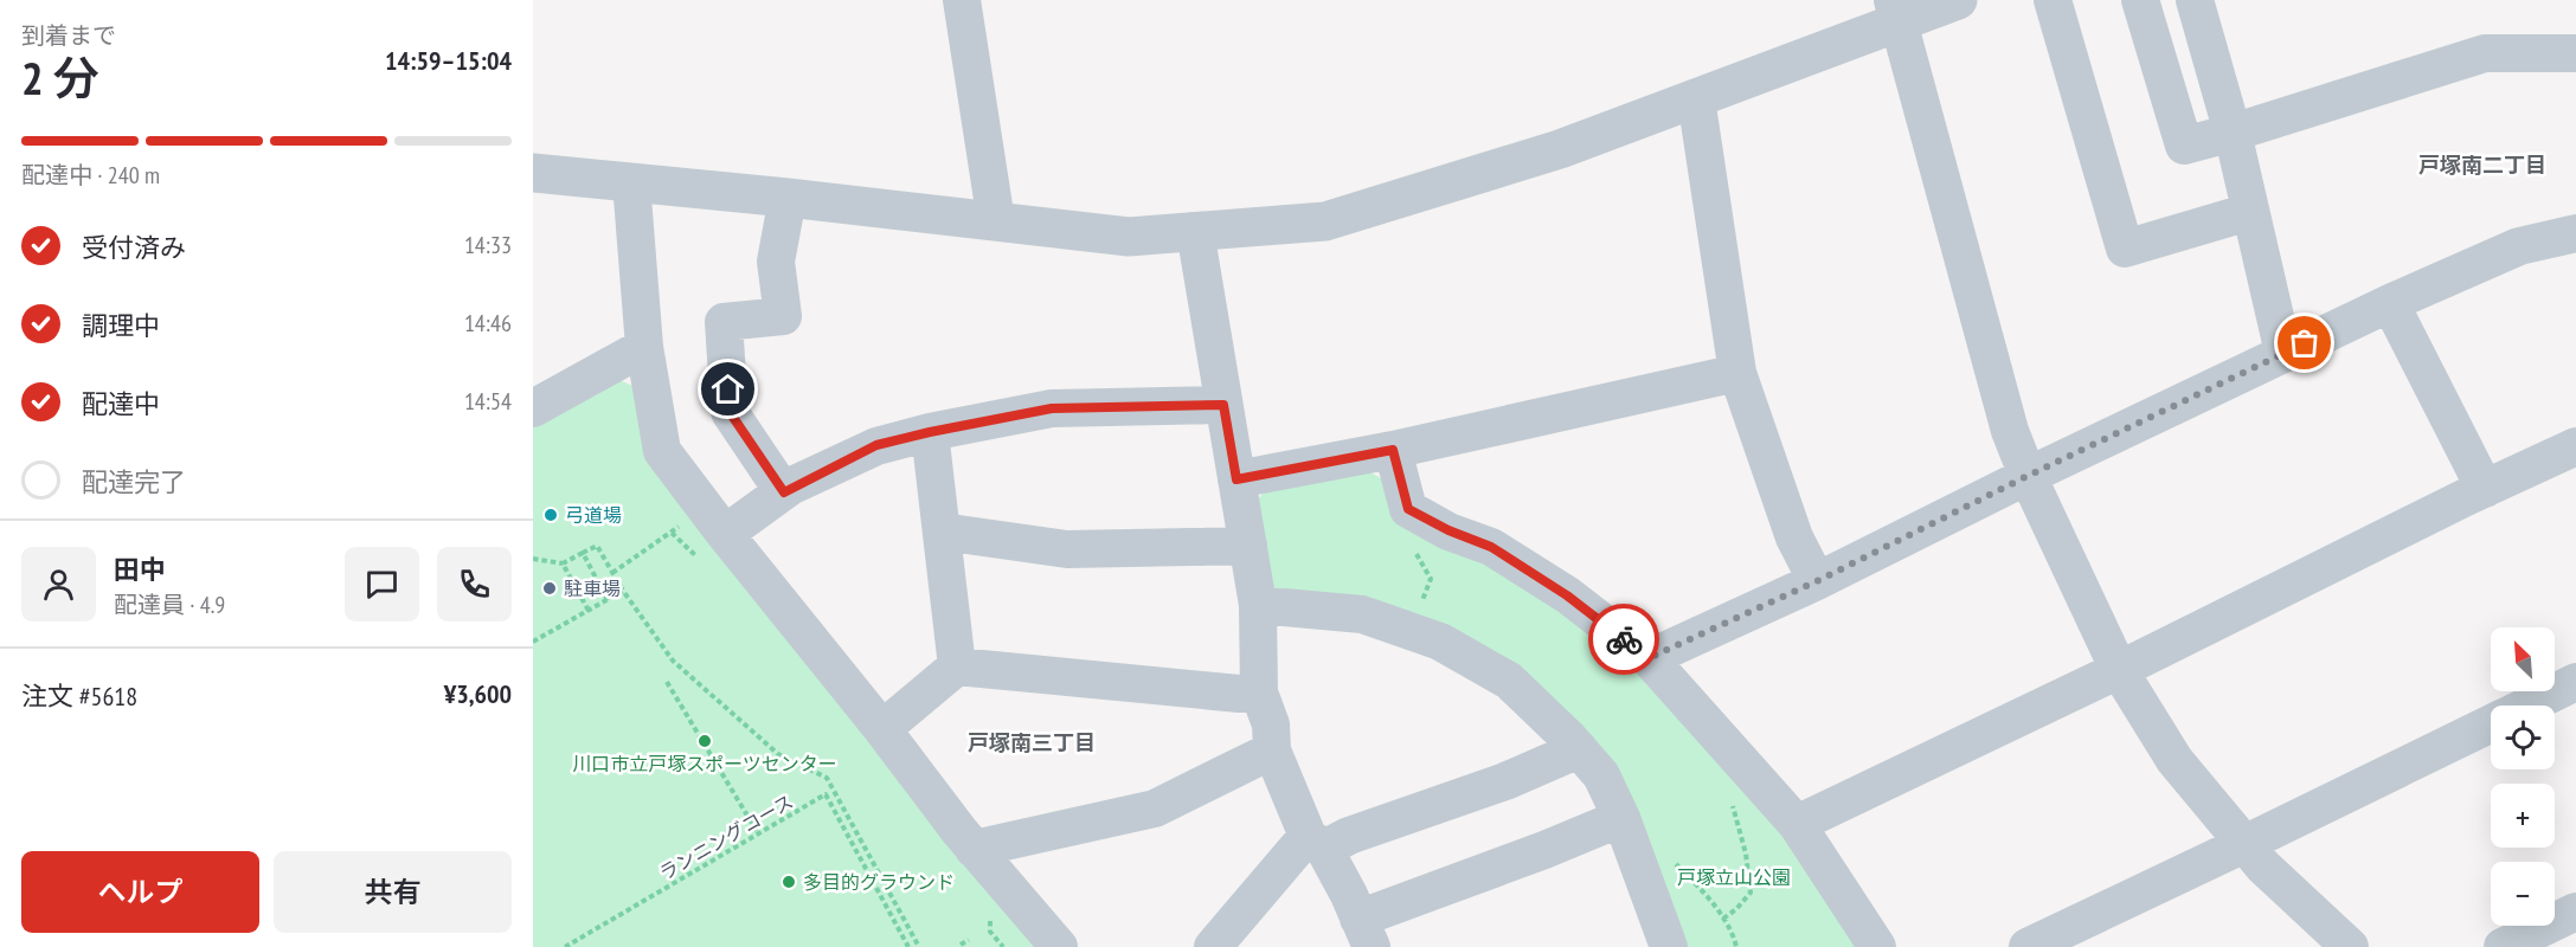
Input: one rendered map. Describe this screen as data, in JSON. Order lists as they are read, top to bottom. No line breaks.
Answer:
{"streets":{"path":["ランニングコース"]},"districts":["戸塚南二丁目","戸塚南三丁目"],"parks":["戸塚立山公園"],"places":["弓道場","駐車場","川口市立戸塚スポーツセンター","多目的グラウンド"],"north":"top left","page":{"heading":["2 分","到着まで","14:59–15:04"],"panel":["田中","配達員 · 4.9","注文 #5618","¥3,600"],"bar":"配達中 · 240 m","list":[["受付済み","14:33"],["調理中","14:46"],["配達中","14:54"],"配達完了"],"map_buttons":["+","−"],"buttons":["ヘルプ","共有"]}}
